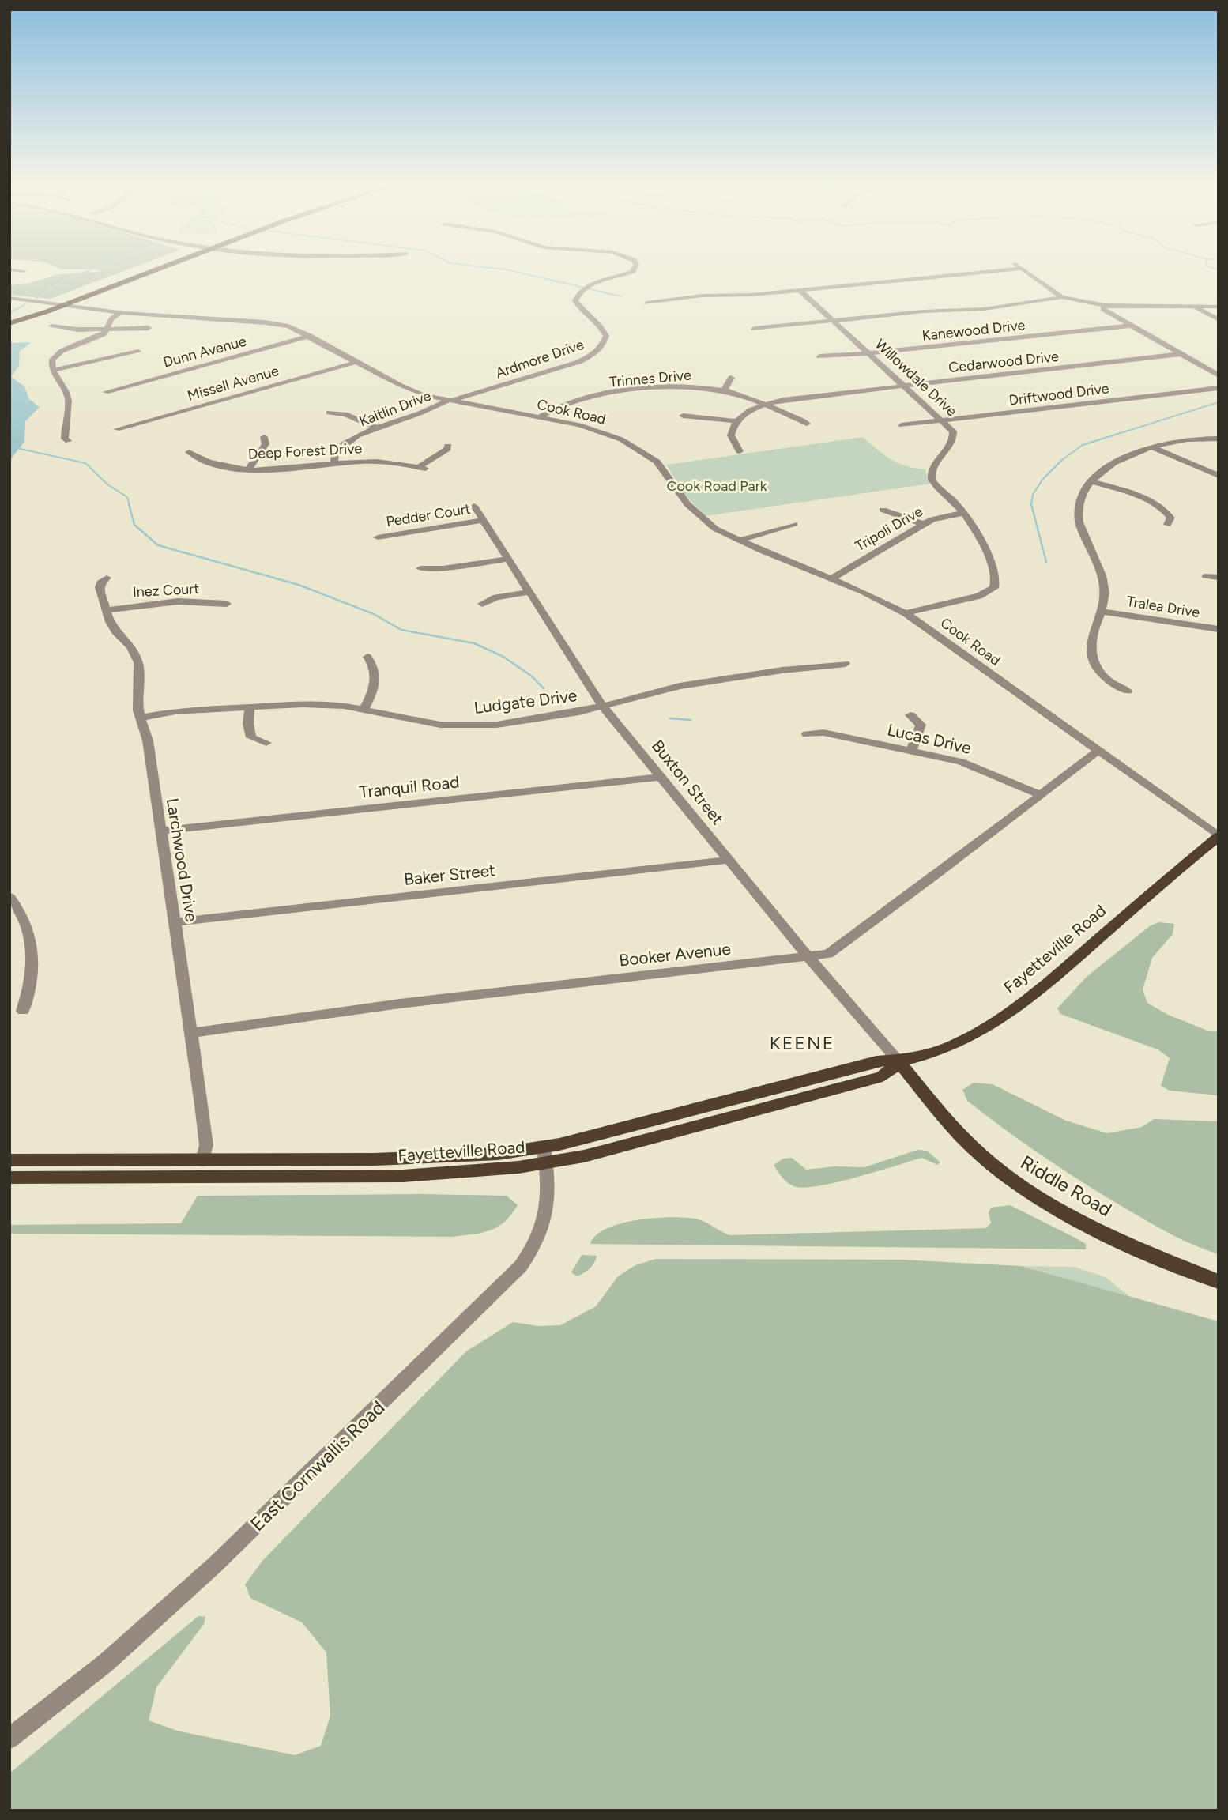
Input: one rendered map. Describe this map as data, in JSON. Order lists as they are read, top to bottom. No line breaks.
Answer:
{"streets":{"main road":["Fayetteville Road","Riddle Road"],"street":["Kanewood Drive","Dunn Avenue","Ardmore Drive","Cedarwood Drive","Willowdale Drive","Trinnes Drive","Missell Avenue","Driftwood Drive","Kaitlin Drive","Cook Road","Deep Forest Drive","Pedder Court","Tripoli Drive","Inez Court","Tralea Drive","Ludgate Drive","Lucas Drive","Buxton Street","Tranquil Road","Larchwood Drive","Baker Street","Booker Avenue","East Cornwallis Road"]},"crossings":[["Kanewood Drive","Willowdale Drive"],["Dunn Avenue","Cook Road"],["Ardmore Drive","Kaitlin Drive"],["Ardmore Drive","Cook Road"],["Cedarwood Drive","Willowdale Drive"],["Cedarwood Drive","Trinnes Drive"],["Willowdale Drive","Driftwood Drive"],["Willowdale Drive","Cook Road"],["Willowdale Drive","Tripoli Drive"],["Trinnes Drive","Cook Road"],["Missell Avenue","Cook Road"],["Kaitlin Drive","Cook Road"],["Kaitlin Drive","Deep Forest Drive"],["Cook Road","Tripoli Drive"],["Cook Road","Fayetteville Road"],["Cook Road","Booker Avenue"],["Pedder Court","Buxton Street"],["Inez Court","Larchwood Drive"],["Ludgate Drive","Buxton Street"],["Ludgate Drive","Larchwood Drive"],["Lucas Drive","Booker Avenue"],["Buxton Street","Tranquil Road"],["Buxton Street","Baker Street"],["Buxton Street","Fayetteville Road"],["Buxton Street","Booker Avenue"],["Buxton Street","Riddle Road"],["Tranquil Road","Larchwood Drive"],["Larchwood Drive","Baker Street"],["Larchwood Drive","Fayetteville Road"],["Larchwood Drive","Booker Avenue"],["Fayetteville Road","Riddle Road"],["Fayetteville Road","East Cornwallis Road"]],"districts":["KEENE"],"parks":["Cook Road Park"]}
